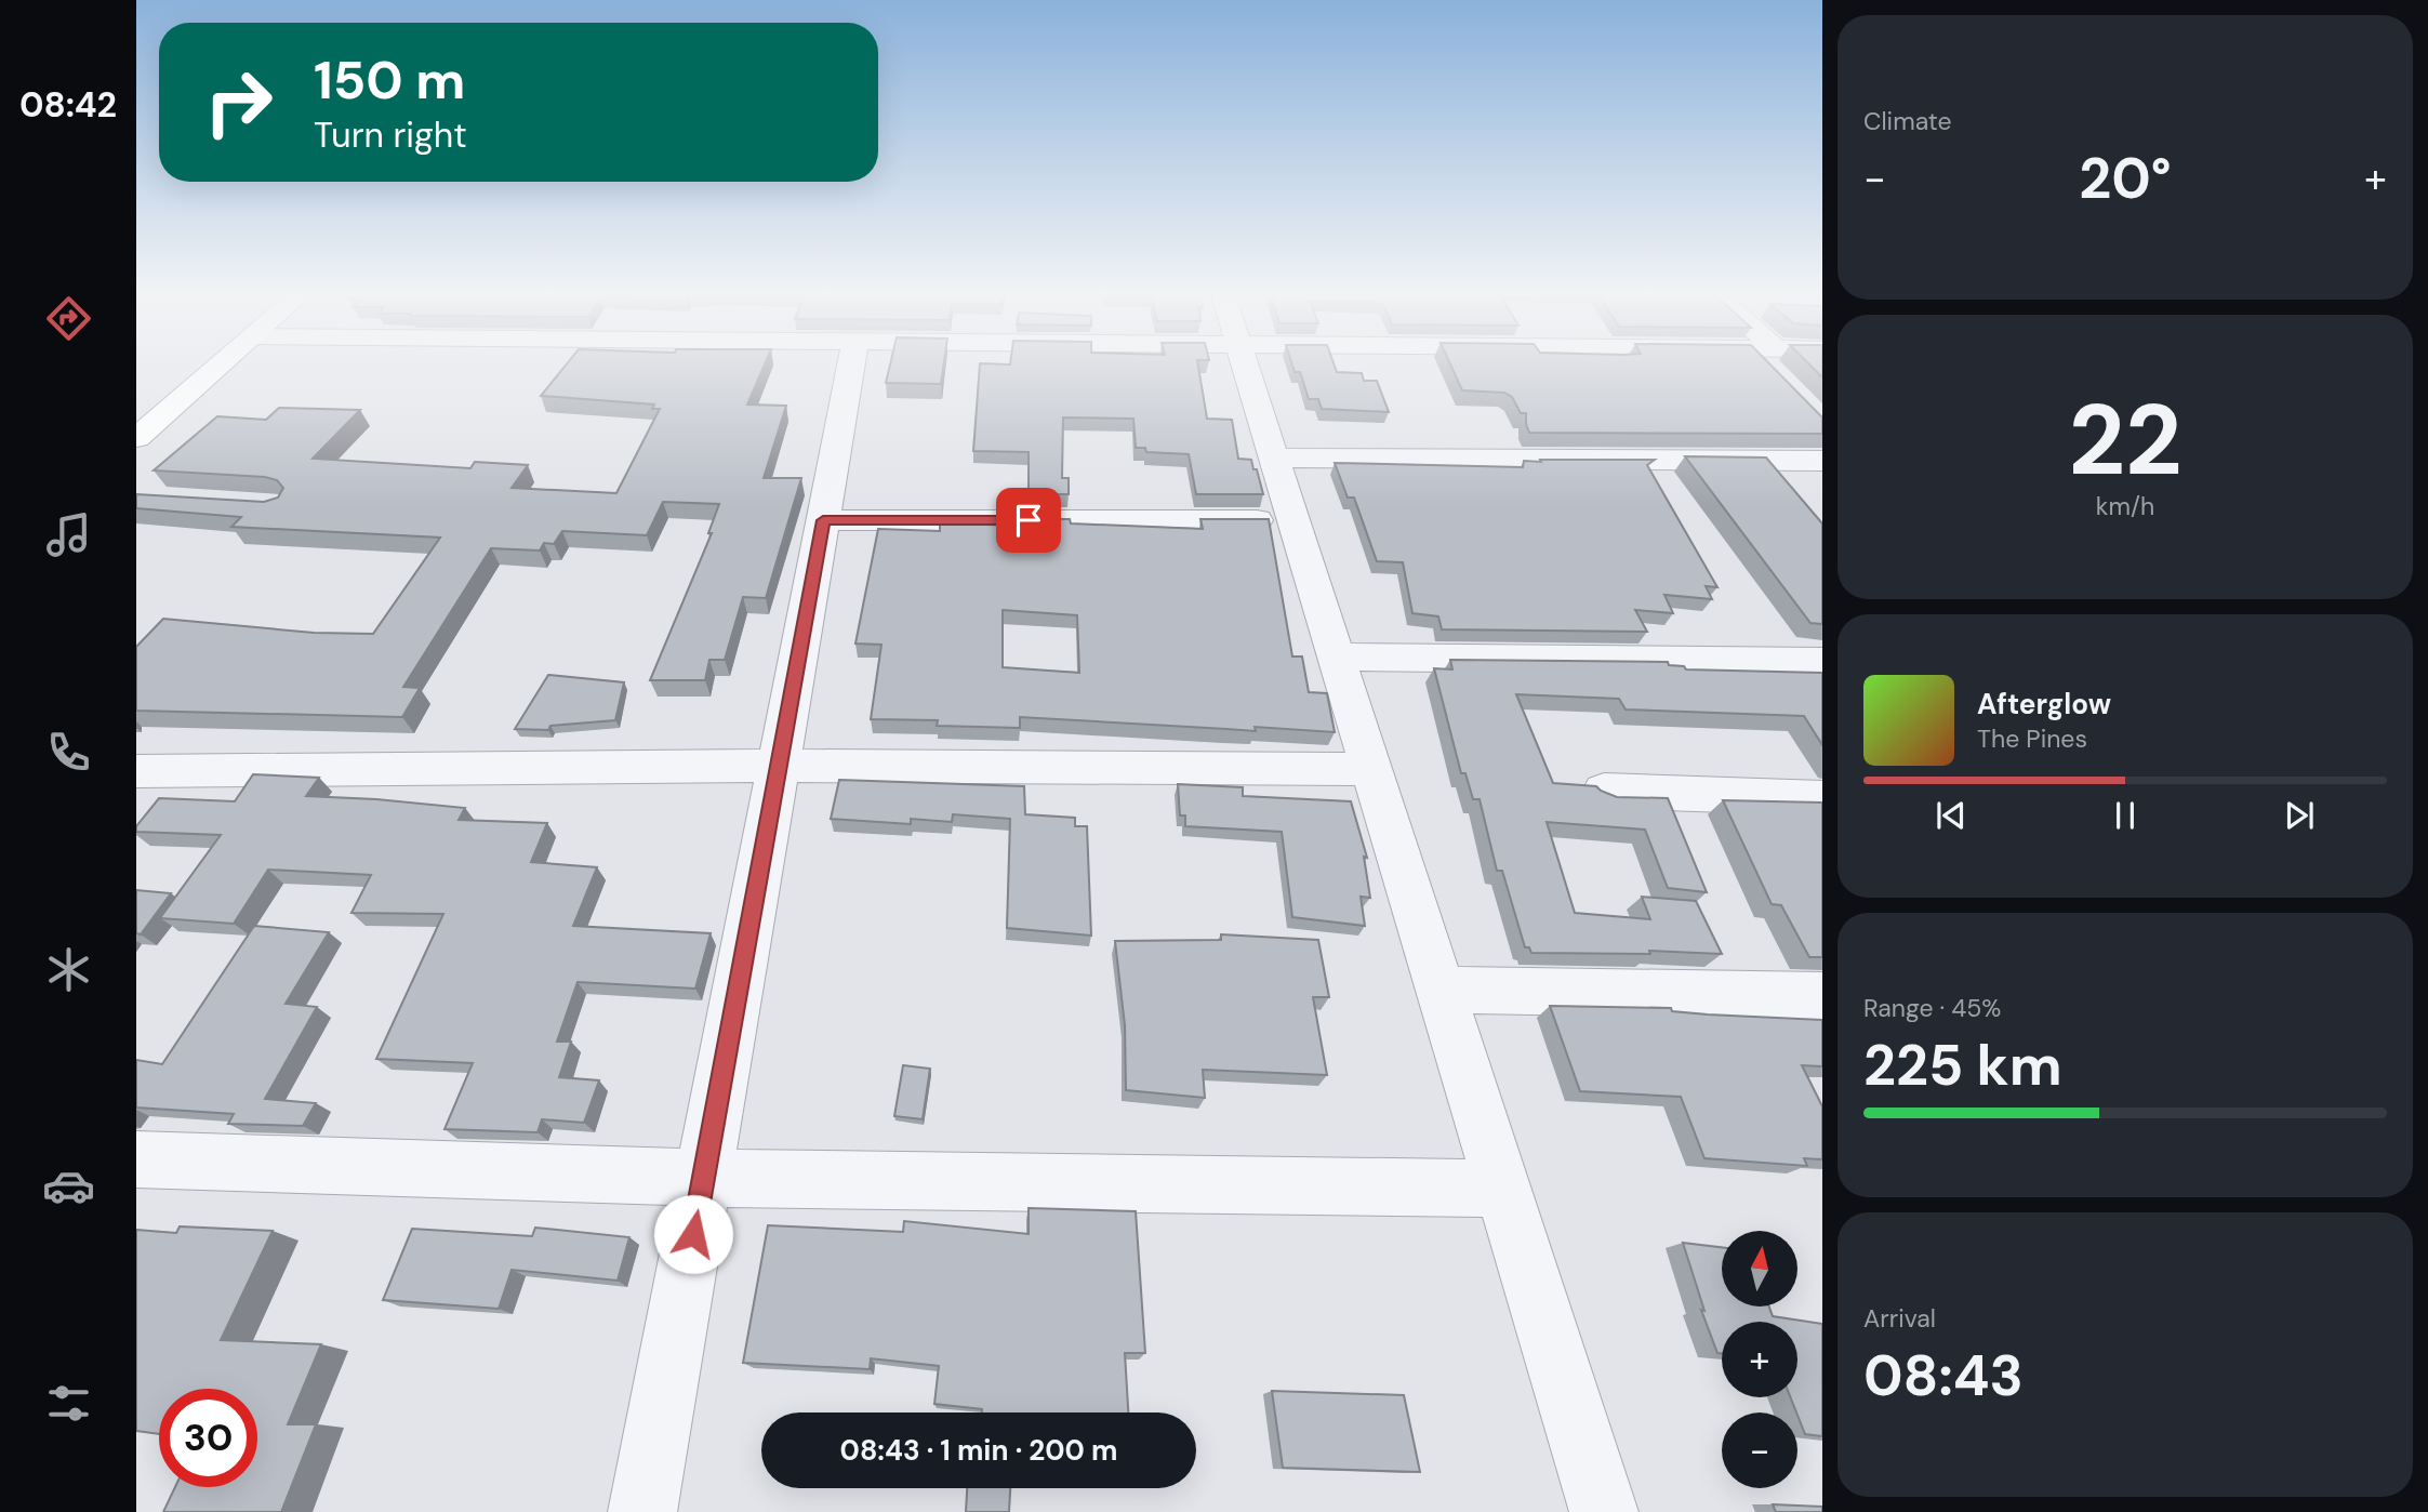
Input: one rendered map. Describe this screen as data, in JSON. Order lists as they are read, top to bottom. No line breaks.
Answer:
{"north":"top","page":{"tabs":"08:42","tile":["Climate",["22","km/h"],["Range · 45%","225 km"],["Arrival","08:43"]],"turn":["150 m","Turn right"],"heat":["−","20°","+"],"song":["Afterglow","The Pines"],"map_buttons":["+","−"],"limit":"30","trip":"08:43 · 1 min · 200 m"}}
